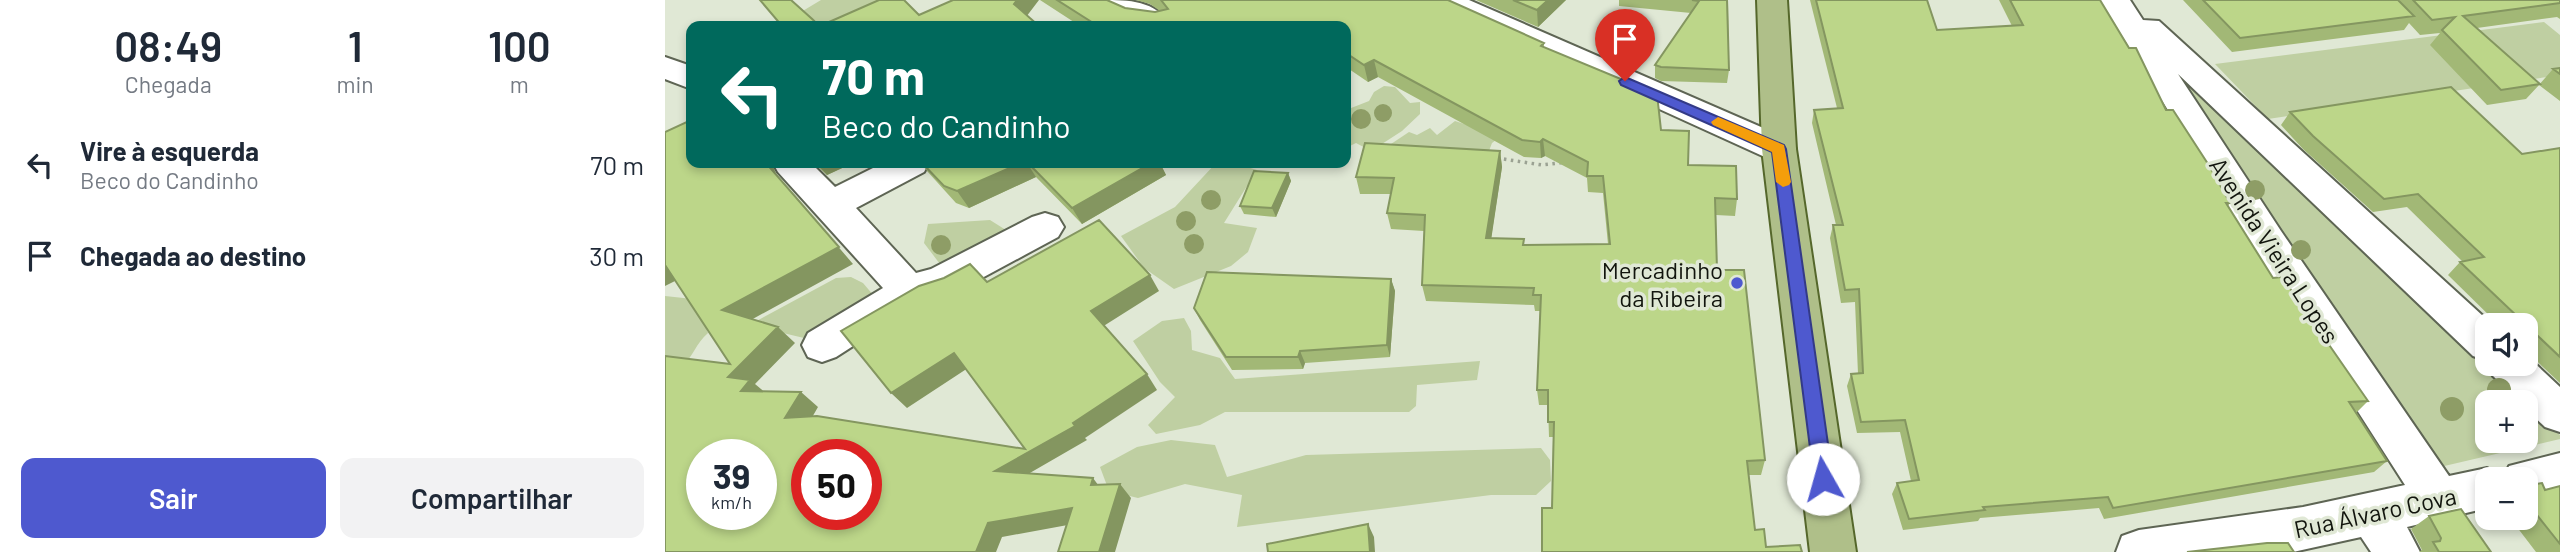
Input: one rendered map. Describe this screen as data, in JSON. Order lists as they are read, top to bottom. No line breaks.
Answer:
{"streets":{"street":["Avenida Vieira Lopes","Rua Álvaro Cova"]},"crossings":[["Avenida Vieira Lopes","Rua Álvaro Cova"]],"places":["Mercadinho da Ribeira"],"page":{"eta":["08:49","Chegada","1","min","100","m"],"turn":["70 m","Beco do Candinho"],"list":[{"name":"Vire à esquerda","note":"Beco do Candinho","value":"70 m"},{"name":"Chegada ao destino","value":"30 m"}],"map_buttons":["+","−"],"speed":"39 km/h","limit":"50","buttons":["Sair","Compartilhar"]}}
